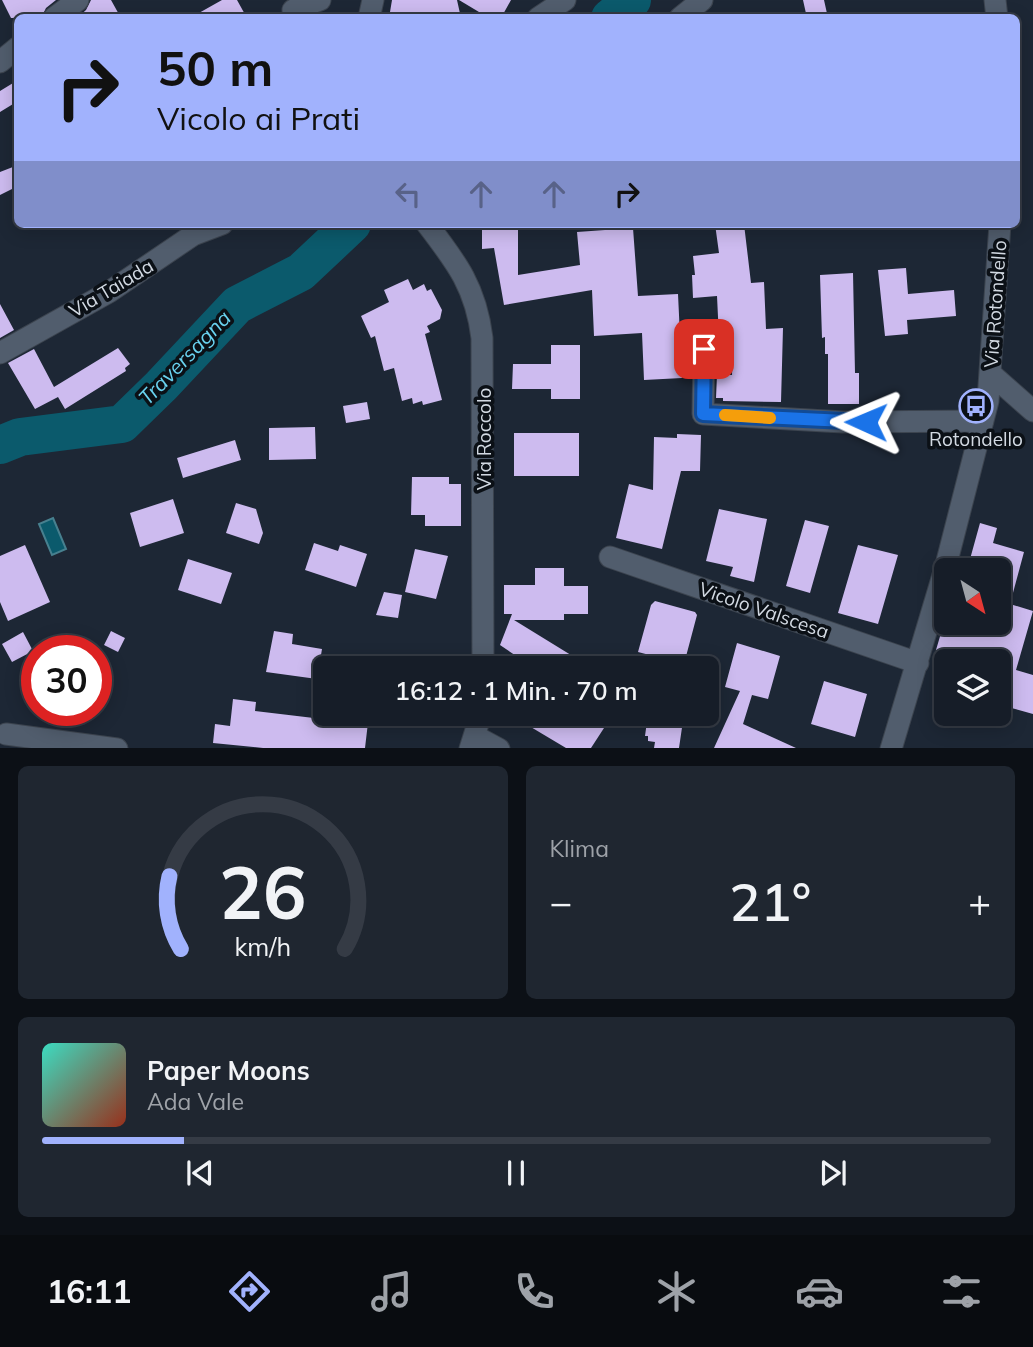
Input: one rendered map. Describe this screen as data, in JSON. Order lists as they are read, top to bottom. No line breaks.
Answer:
{"streets":{"street":["Via Taiada","Via Rotondello","Via Roccolo","Vicolo Valscesa"]},"crossings":[["Via Rotondello","Vicolo Valscesa"]],"water":["Traversagna"],"places":{"bus stop":["Rotondello"]},"north":"bottom right","page":{"turn":["50 m","Vicolo ai Prati"],"limit":"30","trip":"16:12 · 1 Min. · 70 m","tile":"Klima","heat":["−","21°","+"],"song":["Paper Moons","Ada Vale"],"tabs":"16:11","gauge":["26","km/h"]}}
